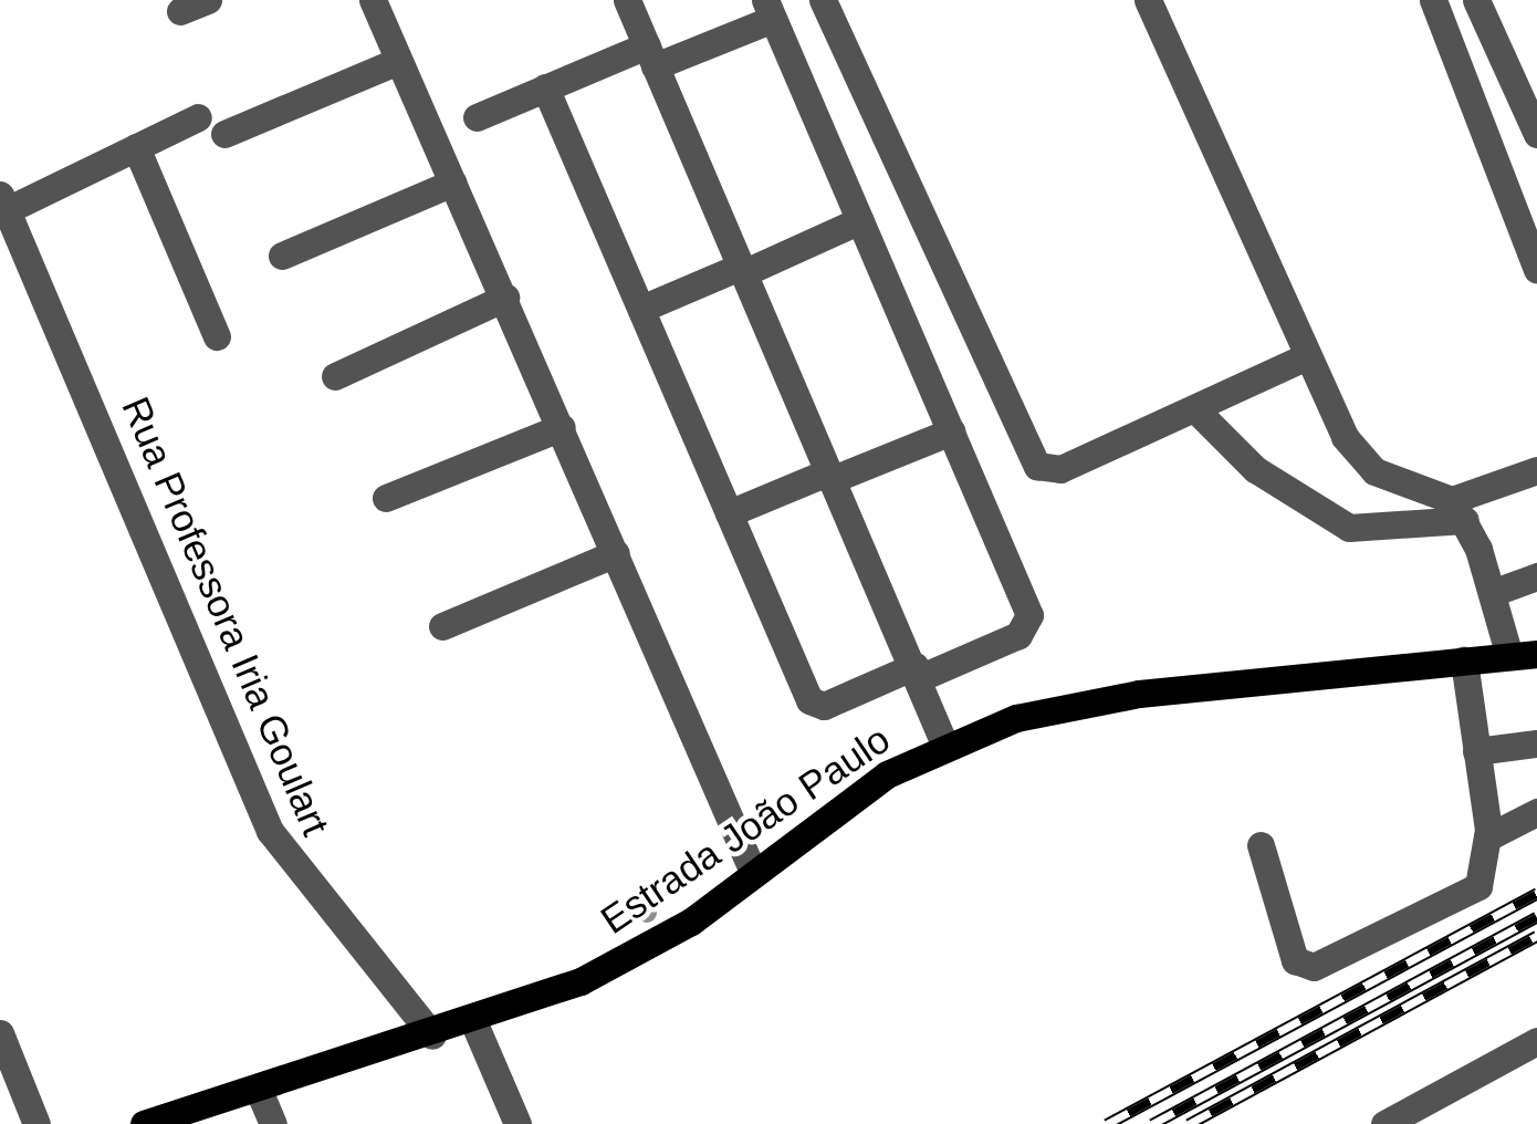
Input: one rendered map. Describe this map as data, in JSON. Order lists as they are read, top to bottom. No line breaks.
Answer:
{"streets":{"main road":["Estrada João Paulo"],"street":["Rua Professora Iria Goulart"]},"crossings":[["Rua Professora Iria Goulart","Estrada João Paulo"]]}
